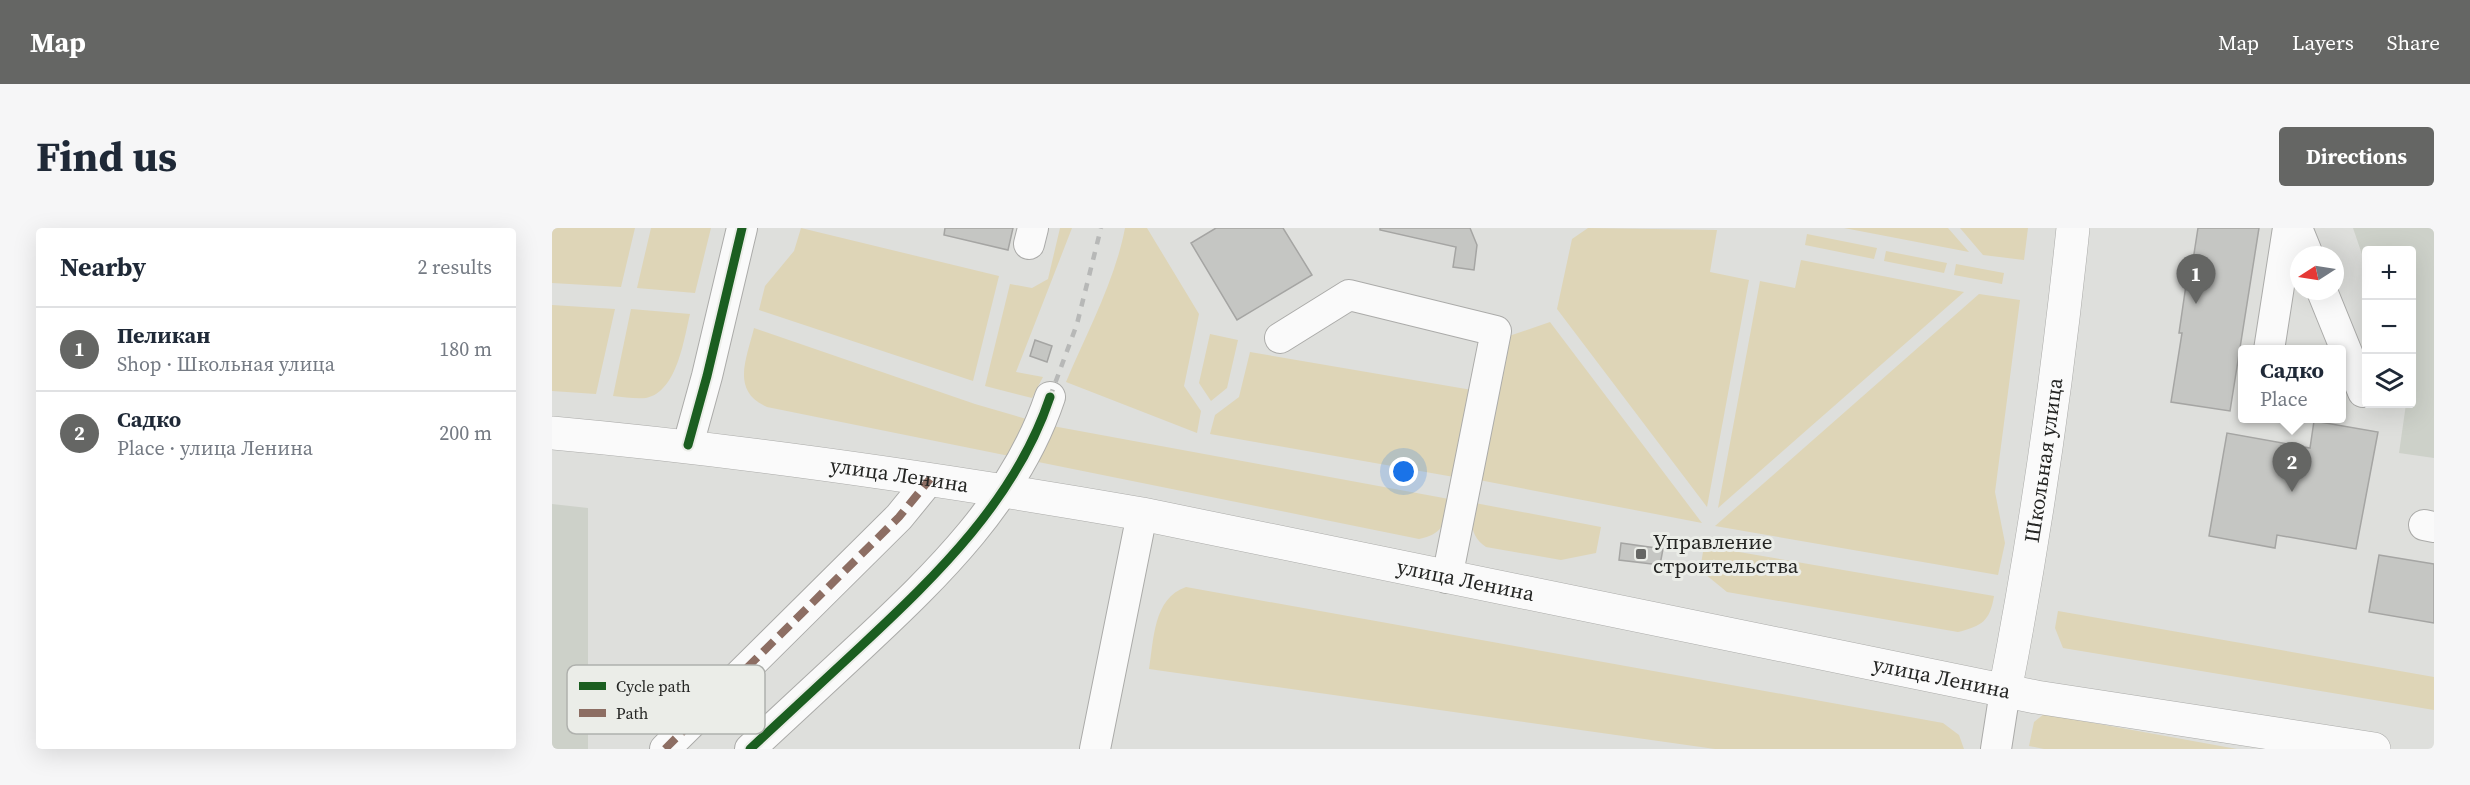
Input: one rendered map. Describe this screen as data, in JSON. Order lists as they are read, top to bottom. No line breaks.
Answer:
{"streets":{"main road":["Школьная улица","улица Ленина"]},"crossings":[["Школьная улица","улица Ленина"]],"places":{"transit":["Управление строительства"]},"legend":["Cycle path","Path"],"north":"left","page":{"header":"Map","nav":["Map","Layers","Share"],"title":"Find us","buttons":"Directions","heading":["Nearby","2 results"],"map_buttons":["+","−"],"pins":["1","2"],"list":[{"mark":"1","name":"Пеликан","note":"Shop · Школьная улица","value":"180 m"},{"mark":"2","name":"Садко","note":"Place · улица Ленина","value":"200 m"}],"popup":["Садко","Place"]}}
